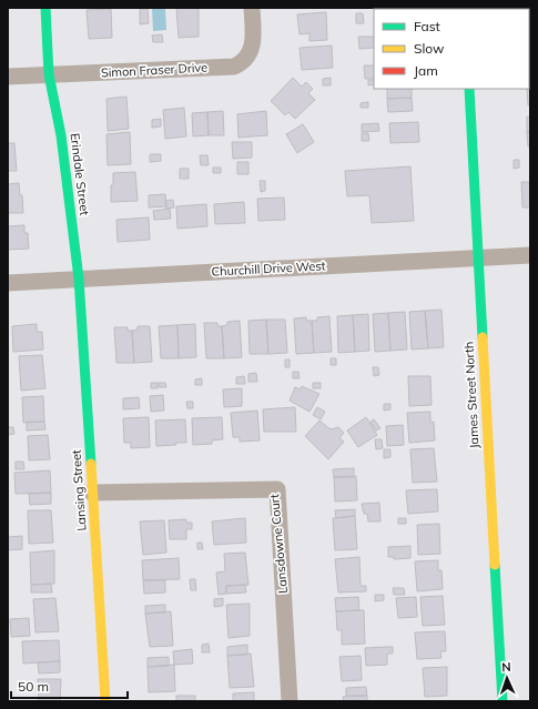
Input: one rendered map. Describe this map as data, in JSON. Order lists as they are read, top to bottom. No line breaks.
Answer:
{"streets":{"street":["Simon Fraser Drive","Erindale Street","Churchill Drive West","James Street North","Lansing Street","Lansdowne Court"]},"crossings":[["Simon Fraser Drive","Erindale Street"],["Erindale Street","Churchill Drive West"],["Erindale Street","Lansing Street"],["Churchill Drive West","James Street North"],["Churchill Drive West","Lansing Street"],["Lansing Street","Lansdowne Court"]],"legend":["Fast","Slow","Jam"],"scale_bar":"50 m","north":"top"}
